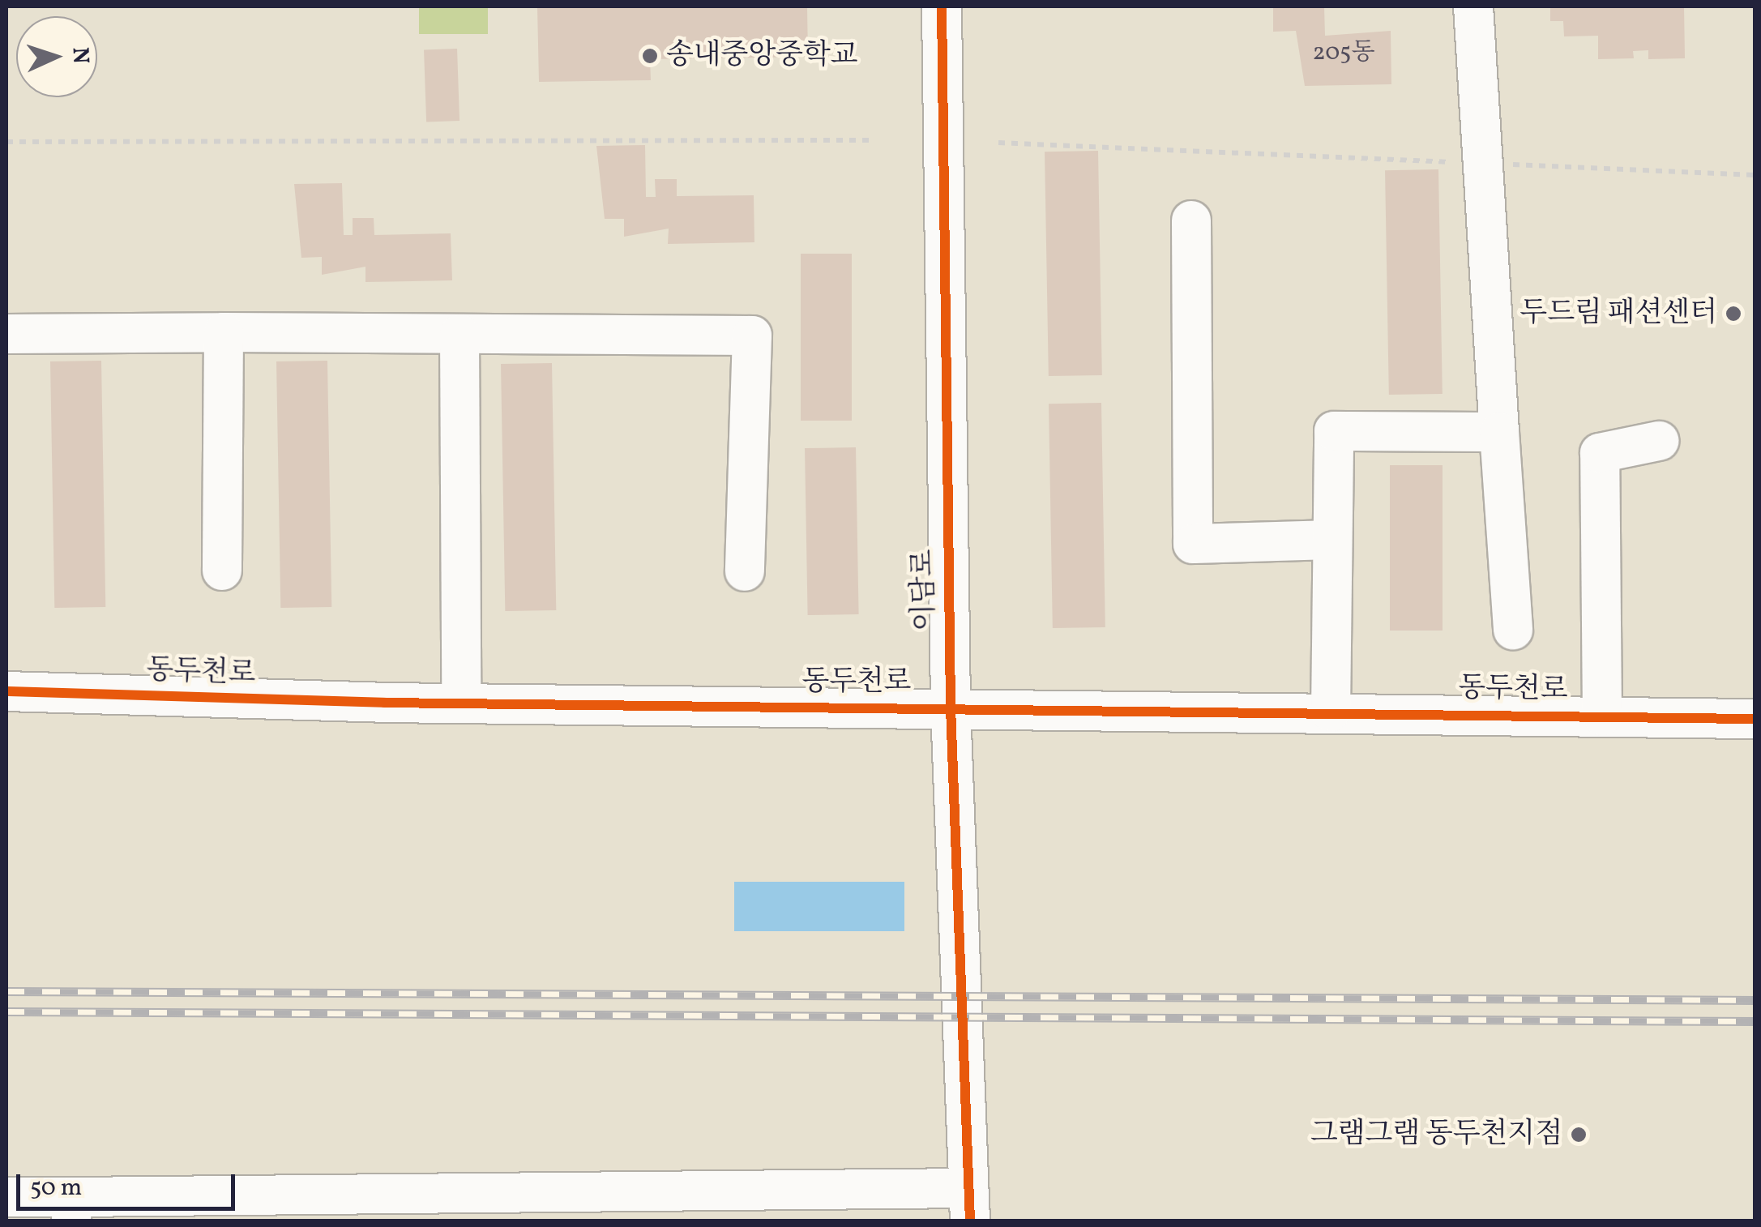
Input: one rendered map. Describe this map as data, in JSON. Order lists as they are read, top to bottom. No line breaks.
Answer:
{"streets":{"street":["이담로","동두천로"]},"crossings":[["이담로","동두천로"]],"places":["송내중앙중학교","두드림 패션센터","그램그램 동두천지점"],"house_numbers":["205동"],"scale_bar":"50 m","north":"right"}
